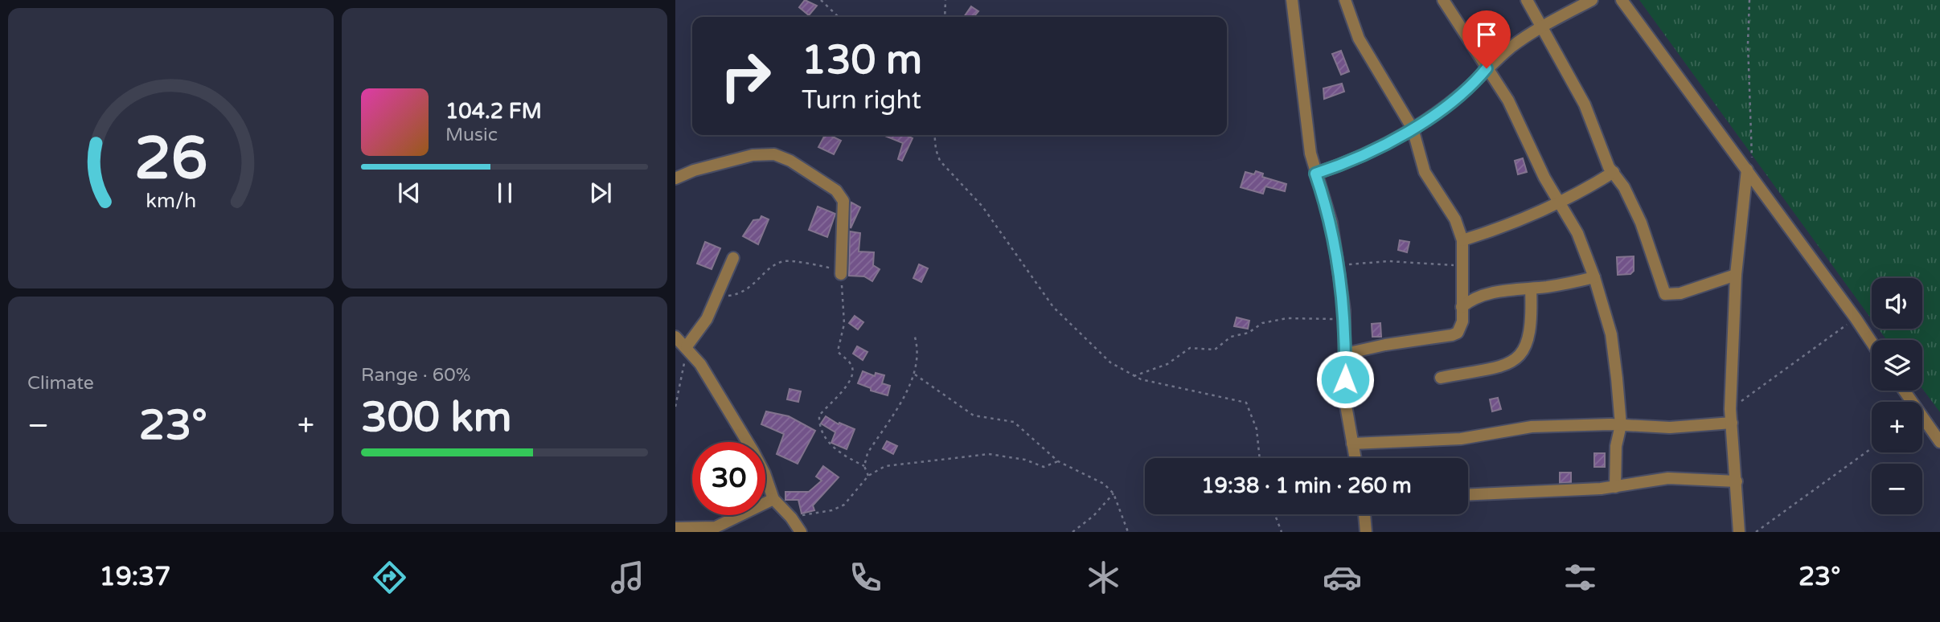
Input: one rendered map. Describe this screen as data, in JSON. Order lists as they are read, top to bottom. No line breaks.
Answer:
{"page":{"turn":["130 m","Turn right"],"song":["104.2 FM","Music"],"map_buttons":["+","−"],"tile":["Climate",["Range · 60%","300 km"]],"heat":["−","23°","+"],"limit":"30","trip":"19:38 · 1 min · 260 m","tabs":["19:37","23°"],"gauge":["26","km/h"]}}
